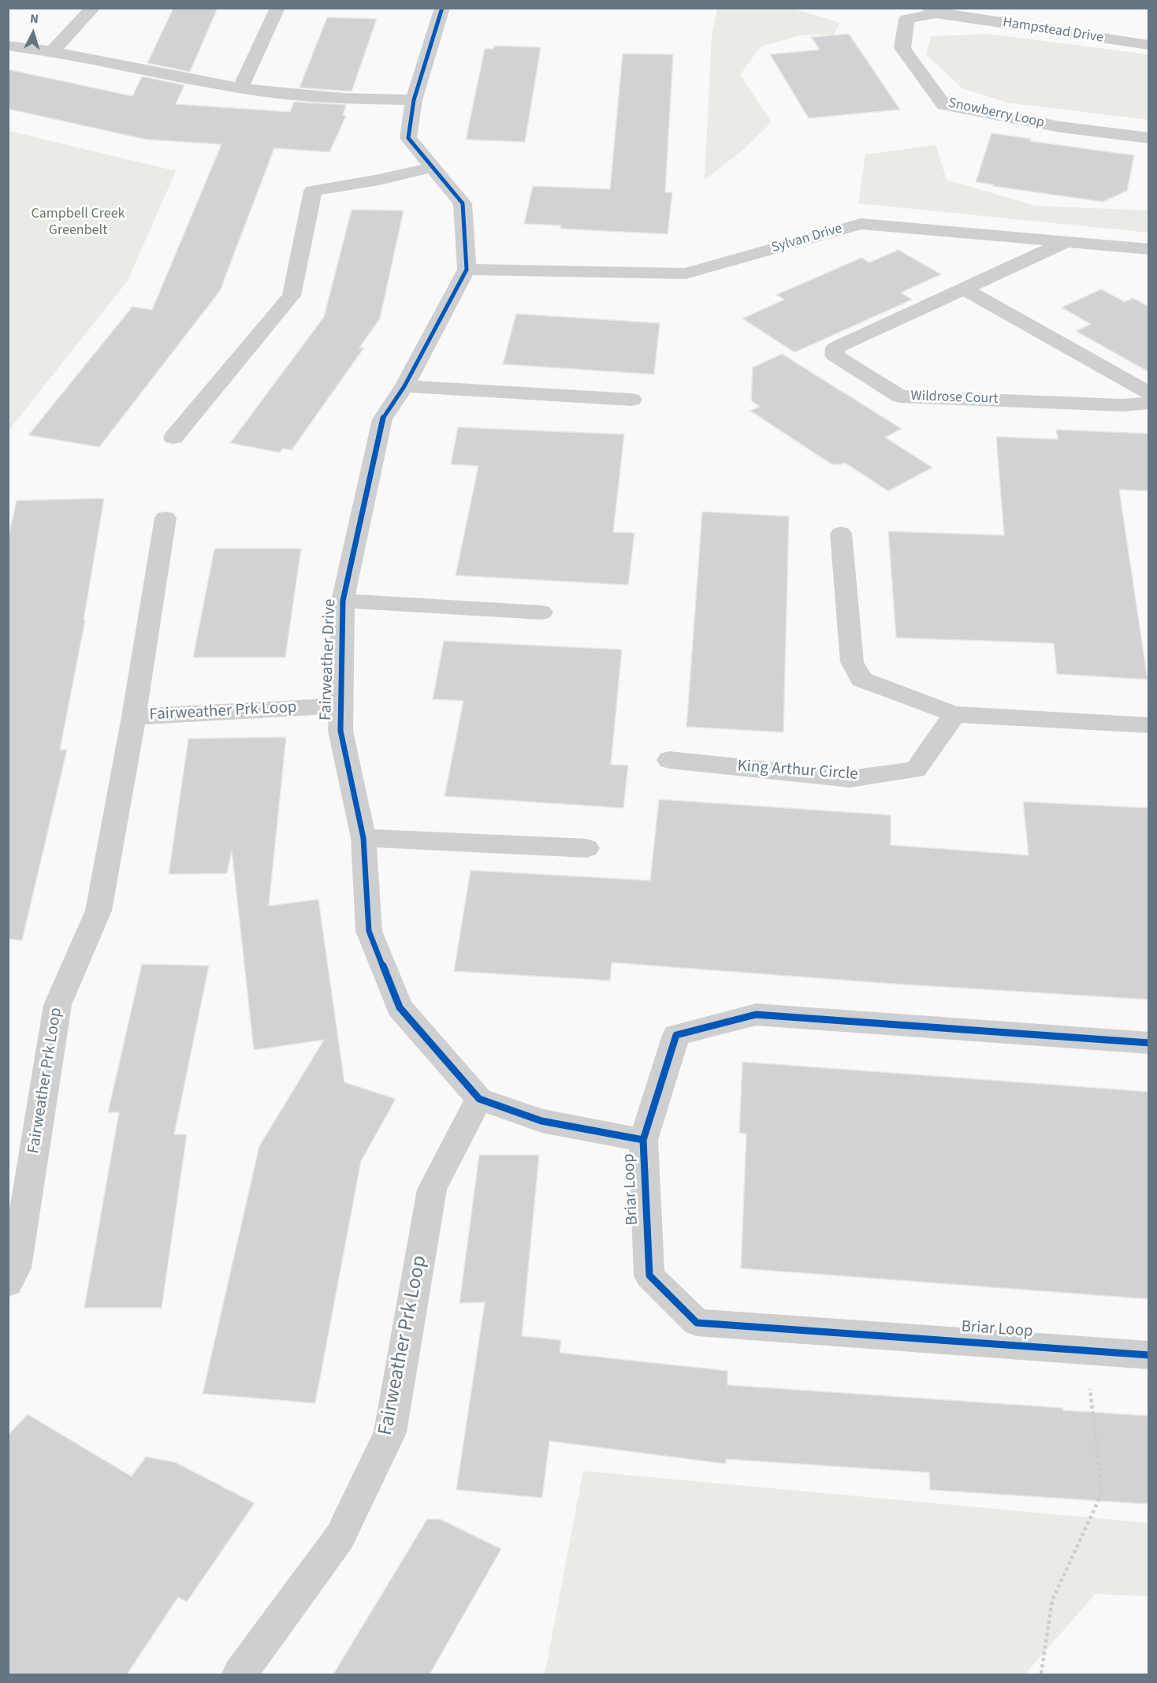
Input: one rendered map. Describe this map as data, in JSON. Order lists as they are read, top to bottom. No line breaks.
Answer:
{"streets":{"street":["Hampstead Drive","Snowberry Loop","Sylvan Drive","Wildrose Court","Fairweather Drive","Fairweather Prk Loop","King Arthur Circle","Briar Loop"]},"crossings":[["Hampstead Drive","Snowberry Loop"],["Sylvan Drive","Wildrose Court"],["Sylvan Drive","Fairweather Drive"],["Fairweather Drive","Fairweather Prk Loop"],["Fairweather Drive","Briar Loop"]],"parks":["Campbell Creek Greenbelt"],"north":"top"}
